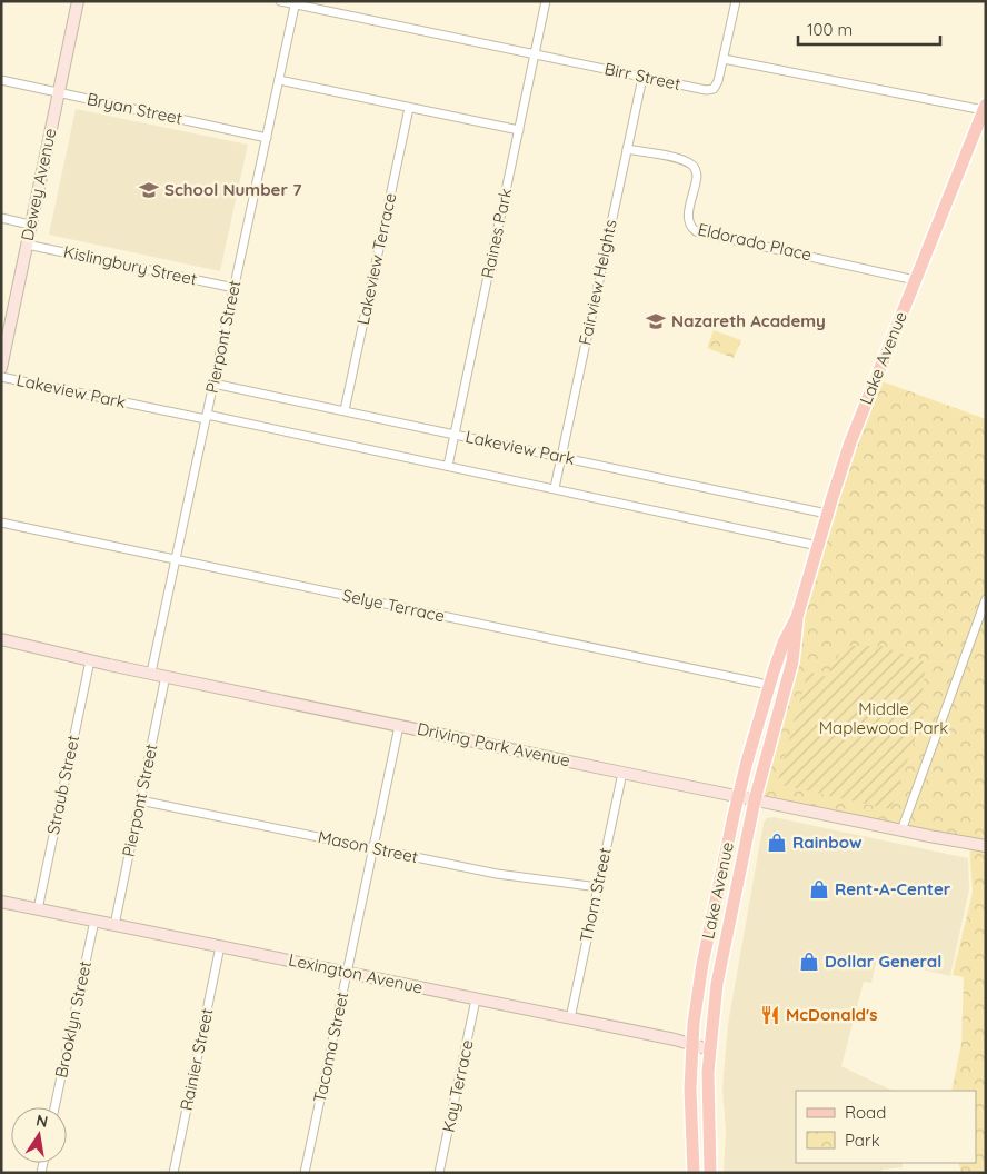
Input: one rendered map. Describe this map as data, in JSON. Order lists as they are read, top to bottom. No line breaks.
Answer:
{"streets":{"main road":["Lake Avenue"],"street":["Birr Street","Bryan Street","Dewey Avenue","Raines Park","Eldorado Place","Lakeview Terrace","Kislingbury Street","Fairview Heights","Pierpont Street","Lakeview Park","Selye Terrace","Driving Park Avenue","Straub Street","Mason Street","Thorn Street","Lexington Avenue","Brooklyn Street","Tacoma Street","Rainier Street","Kay Terrace"]},"crossings":[["Birr Street","Raines Park"],["Birr Street","Fairview Heights"],["Birr Street","Pierpont Street"],["Bryan Street","Dewey Avenue"],["Bryan Street","Pierpont Street"],["Dewey Avenue","Kislingbury Street"],["Raines Park","Lakeview Park"],["Eldorado Place","Fairview Heights"],["Eldorado Place","Lake Avenue"],["Lakeview Terrace","Lakeview Park"],["Kislingbury Street","Pierpont Street"],["Fairview Heights","Lakeview Park"],["Pierpont Street","Lakeview Park"],["Pierpont Street","Selye Terrace"],["Pierpont Street","Driving Park Avenue"],["Pierpont Street","Mason Street"],["Pierpont Street","Lexington Avenue"],["Lake Avenue","Lakeview Park"],["Lake Avenue","Selye Terrace"],["Lake Avenue","Driving Park Avenue"],["Lake Avenue","Lexington Avenue"],["Driving Park Avenue","Straub Street"],["Driving Park Avenue","Thorn Street"],["Driving Park Avenue","Tacoma Street"],["Straub Street","Lexington Avenue"],["Mason Street","Thorn Street"],["Mason Street","Tacoma Street"],["Thorn Street","Lexington Avenue"],["Lexington Avenue","Brooklyn Street"],["Lexington Avenue","Tacoma Street"],["Lexington Avenue","Rainier Street"],["Lexington Avenue","Kay Terrace"]],"parks":["Middle Maplewood Park"],"places":{"school or university":["School Number 7","Nazareth Academy"],"shop":["Rainbow","Rent-A-Center","Dollar General"],"restaurant":["McDonald's"]},"legend":["Road","Park"],"scale_bar":"100 m","north":"top"}
